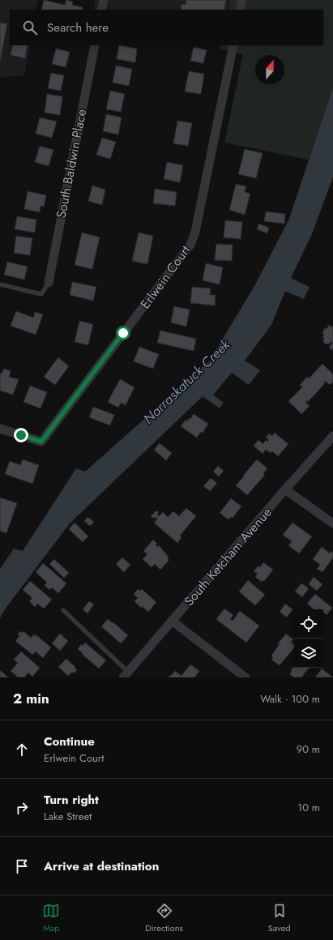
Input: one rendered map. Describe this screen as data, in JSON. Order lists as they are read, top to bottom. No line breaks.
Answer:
{"streets":{"street":["South Baldwin Place","Erlwein Court","South Ketcham Avenue"]},"water":["Narraskatuck Creek"],"north":"top","page":{"search":"Search here","heading":["2 min","Walk · 100 m"],"list":[["Continue","Erlwein Court","90 m"],["Turn right","Lake Street","10 m"],"Arrive at destination"],"nav":["Map","Directions","Saved"]}}
